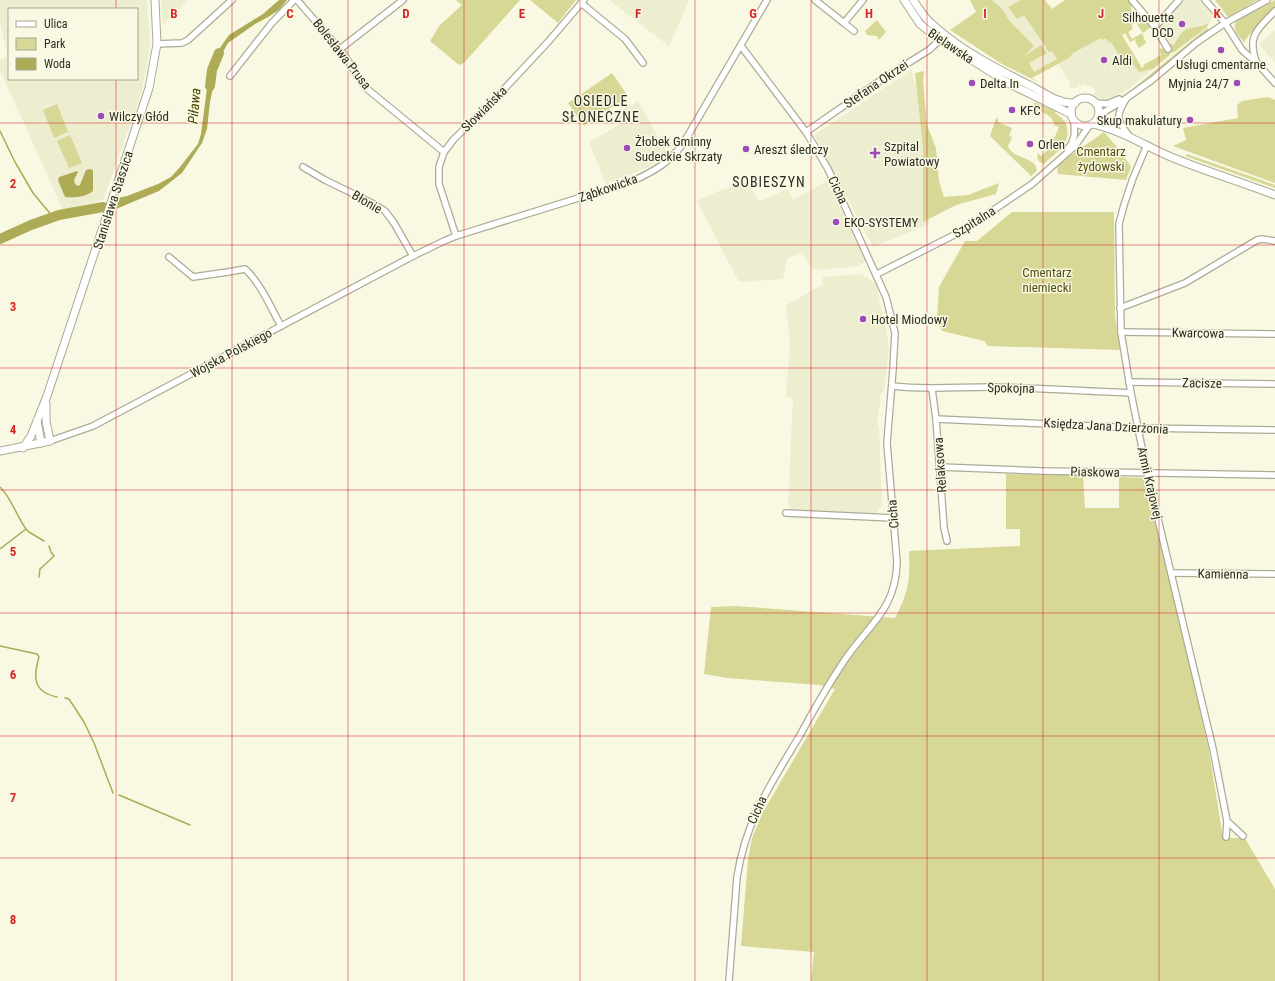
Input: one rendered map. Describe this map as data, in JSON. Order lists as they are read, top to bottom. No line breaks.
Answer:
{"streets":{"main road":["Bielawska","Stanisława Staszica","Wojska Polskiego"],"street":["Bolesława Prusa","Stefana Okrzei","Słowiańska","Ząbkowicka","Cicha","Błonie","Szpitalna","Kwarcowa","Zacisze","Spokojna","Księdza Jana Dzierżonia","Relaksowa","Piaskowa","Armii Krajowej","Kamienna"]},"crossings":[["Bielawska","Stefana Okrzei"],["Bielawska","Szpitalna"],["Bolesława Prusa","Słowiańska"],["Stefana Okrzei","Cicha"],["Słowiańska","Ząbkowicka"],["Słowiańska","Wojska Polskiego"],["Ząbkowicka","Cicha"],["Ząbkowicka","Wojska Polskiego"],["Cicha","Szpitalna"],["Cicha","Spokojna"],["Błonie","Wojska Polskiego"],["Kwarcowa","Armii Krajowej"],["Zacisze","Armii Krajowej"],["Spokojna","Relaksowa"],["Spokojna","Armii Krajowej"],["Księdza Jana Dzierżonia","Relaksowa"],["Księdza Jana Dzierżonia","Armii Krajowej"],["Relaksowa","Piaskowa"],["Piaskowa","Armii Krajowej"],["Armii Krajowej","Kamienna"]],"districts":["OSIEDLE SŁONECZNE","SOBIESZYN"],"water":["Piława"],"parks":["Cmentarz żydowski","Cmentarz niemiecki"],"places":{"other":["Silhouette DCD","Usługi cmentarne","Aldi","Delta In","Myjnia 24/7","KFC","Wilczy Głód","Skup makulatury","Orlen","Żłobek Gminny Sudeckie Skrzaty","Areszt śledczy","EKO-SYSTEMY","Hotel Miodowy"],"health":["Szpital Powiatowy"]},"legend":["Ulica","Park","Woda"],"grid":{"columns":["B","C","D","E","F","G","H","I","J","K"],"rows":["2","3","4","5","6","7","8"]}}
